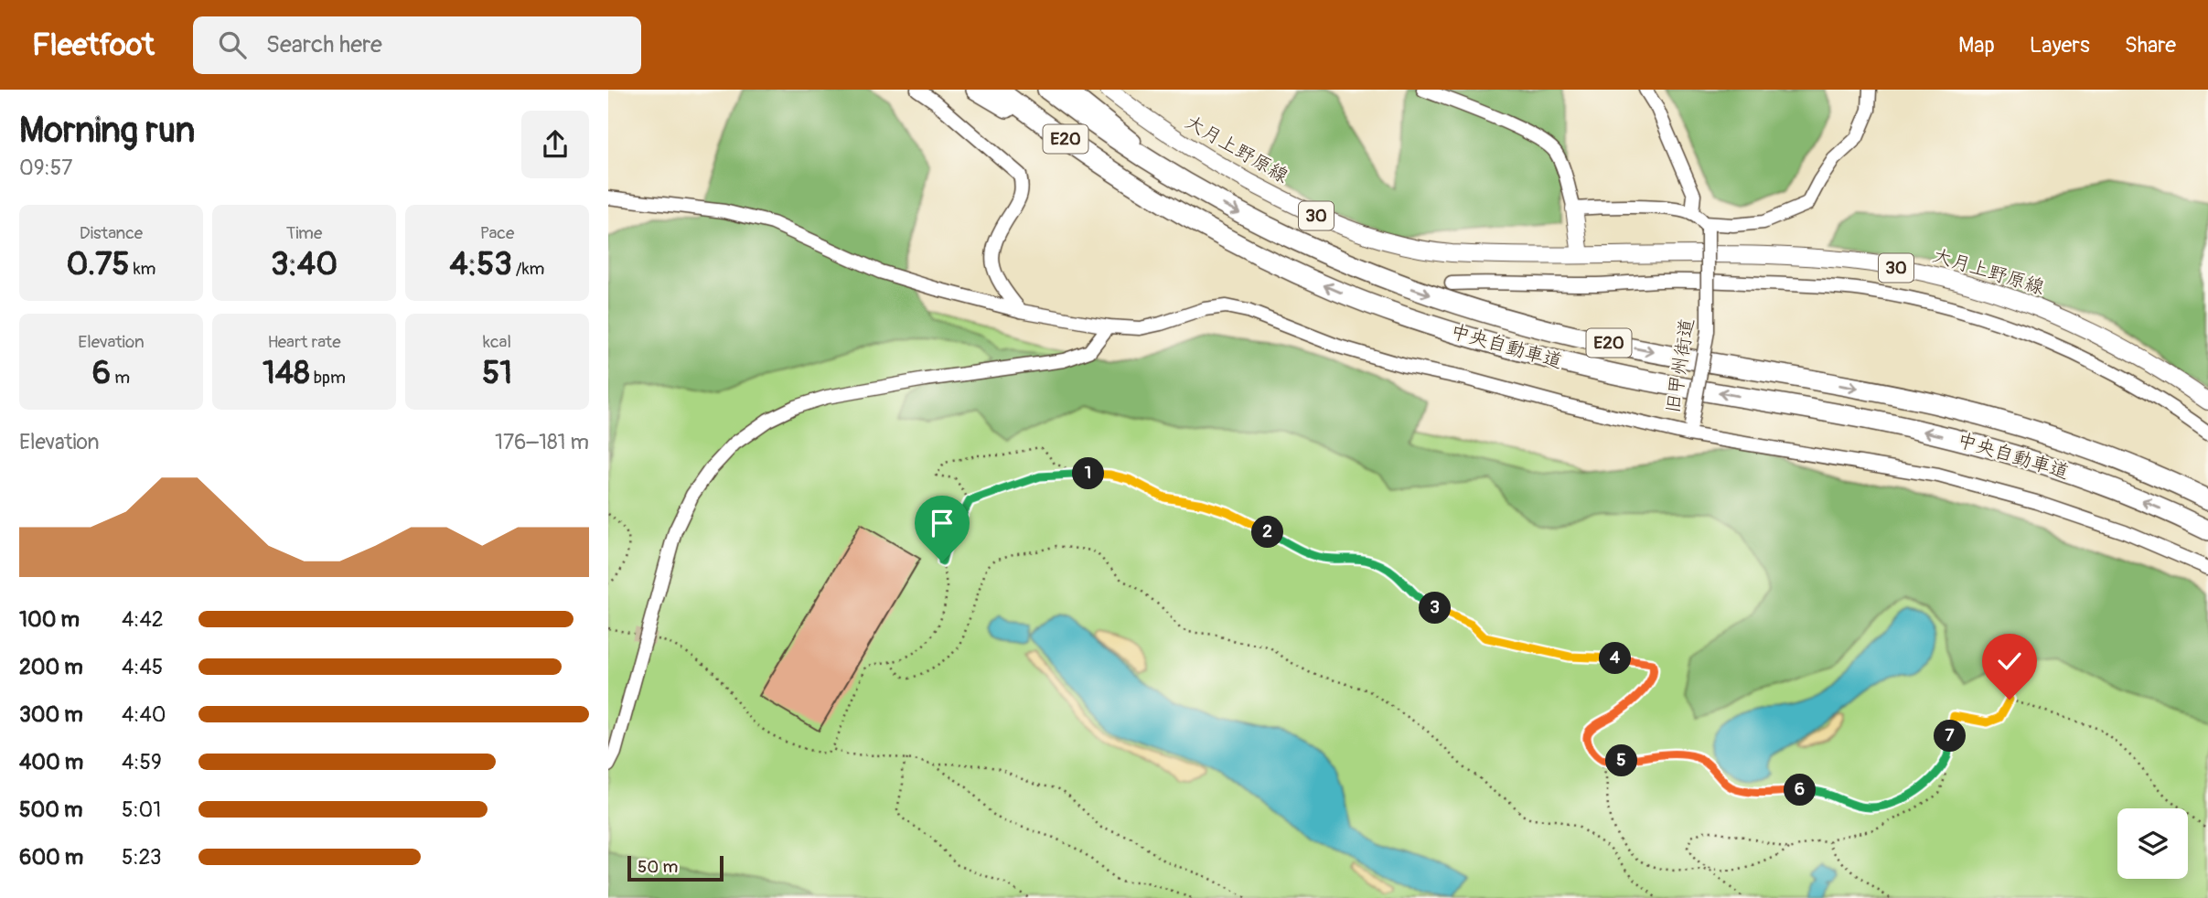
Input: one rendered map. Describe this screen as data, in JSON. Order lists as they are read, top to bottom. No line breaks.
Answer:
{"streets":{"highway":["E20","中央自動車道"],"main road":["大月上野原線","30"],"street":["旧甲州街道"]},"scale_bar":"50 m","page":{"header":"Fleetfoot","search":"Search here","nav":["Map","Layers","Share"],"heading":["Morning run","09:57"],"stats":[["Distance","0.75 km"],["Time","3:40"],["Pace","4:53 /km"],["Elevation","6 m"],["Heart rate","148 bpm"],["kcal","51"]],"chart":["Elevation","176–181 m"],"pins":["1","2","3","4","7","5","6"],"list":[{"name":"100 m","note":"4:42"},{"name":"200 m","note":"4:45"},{"name":"300 m","note":"4:40"},{"name":"400 m","note":"4:59"},{"name":"500 m","note":"5:01"},{"name":"600 m","note":"5:23"}],"scale":"50 m"}}
